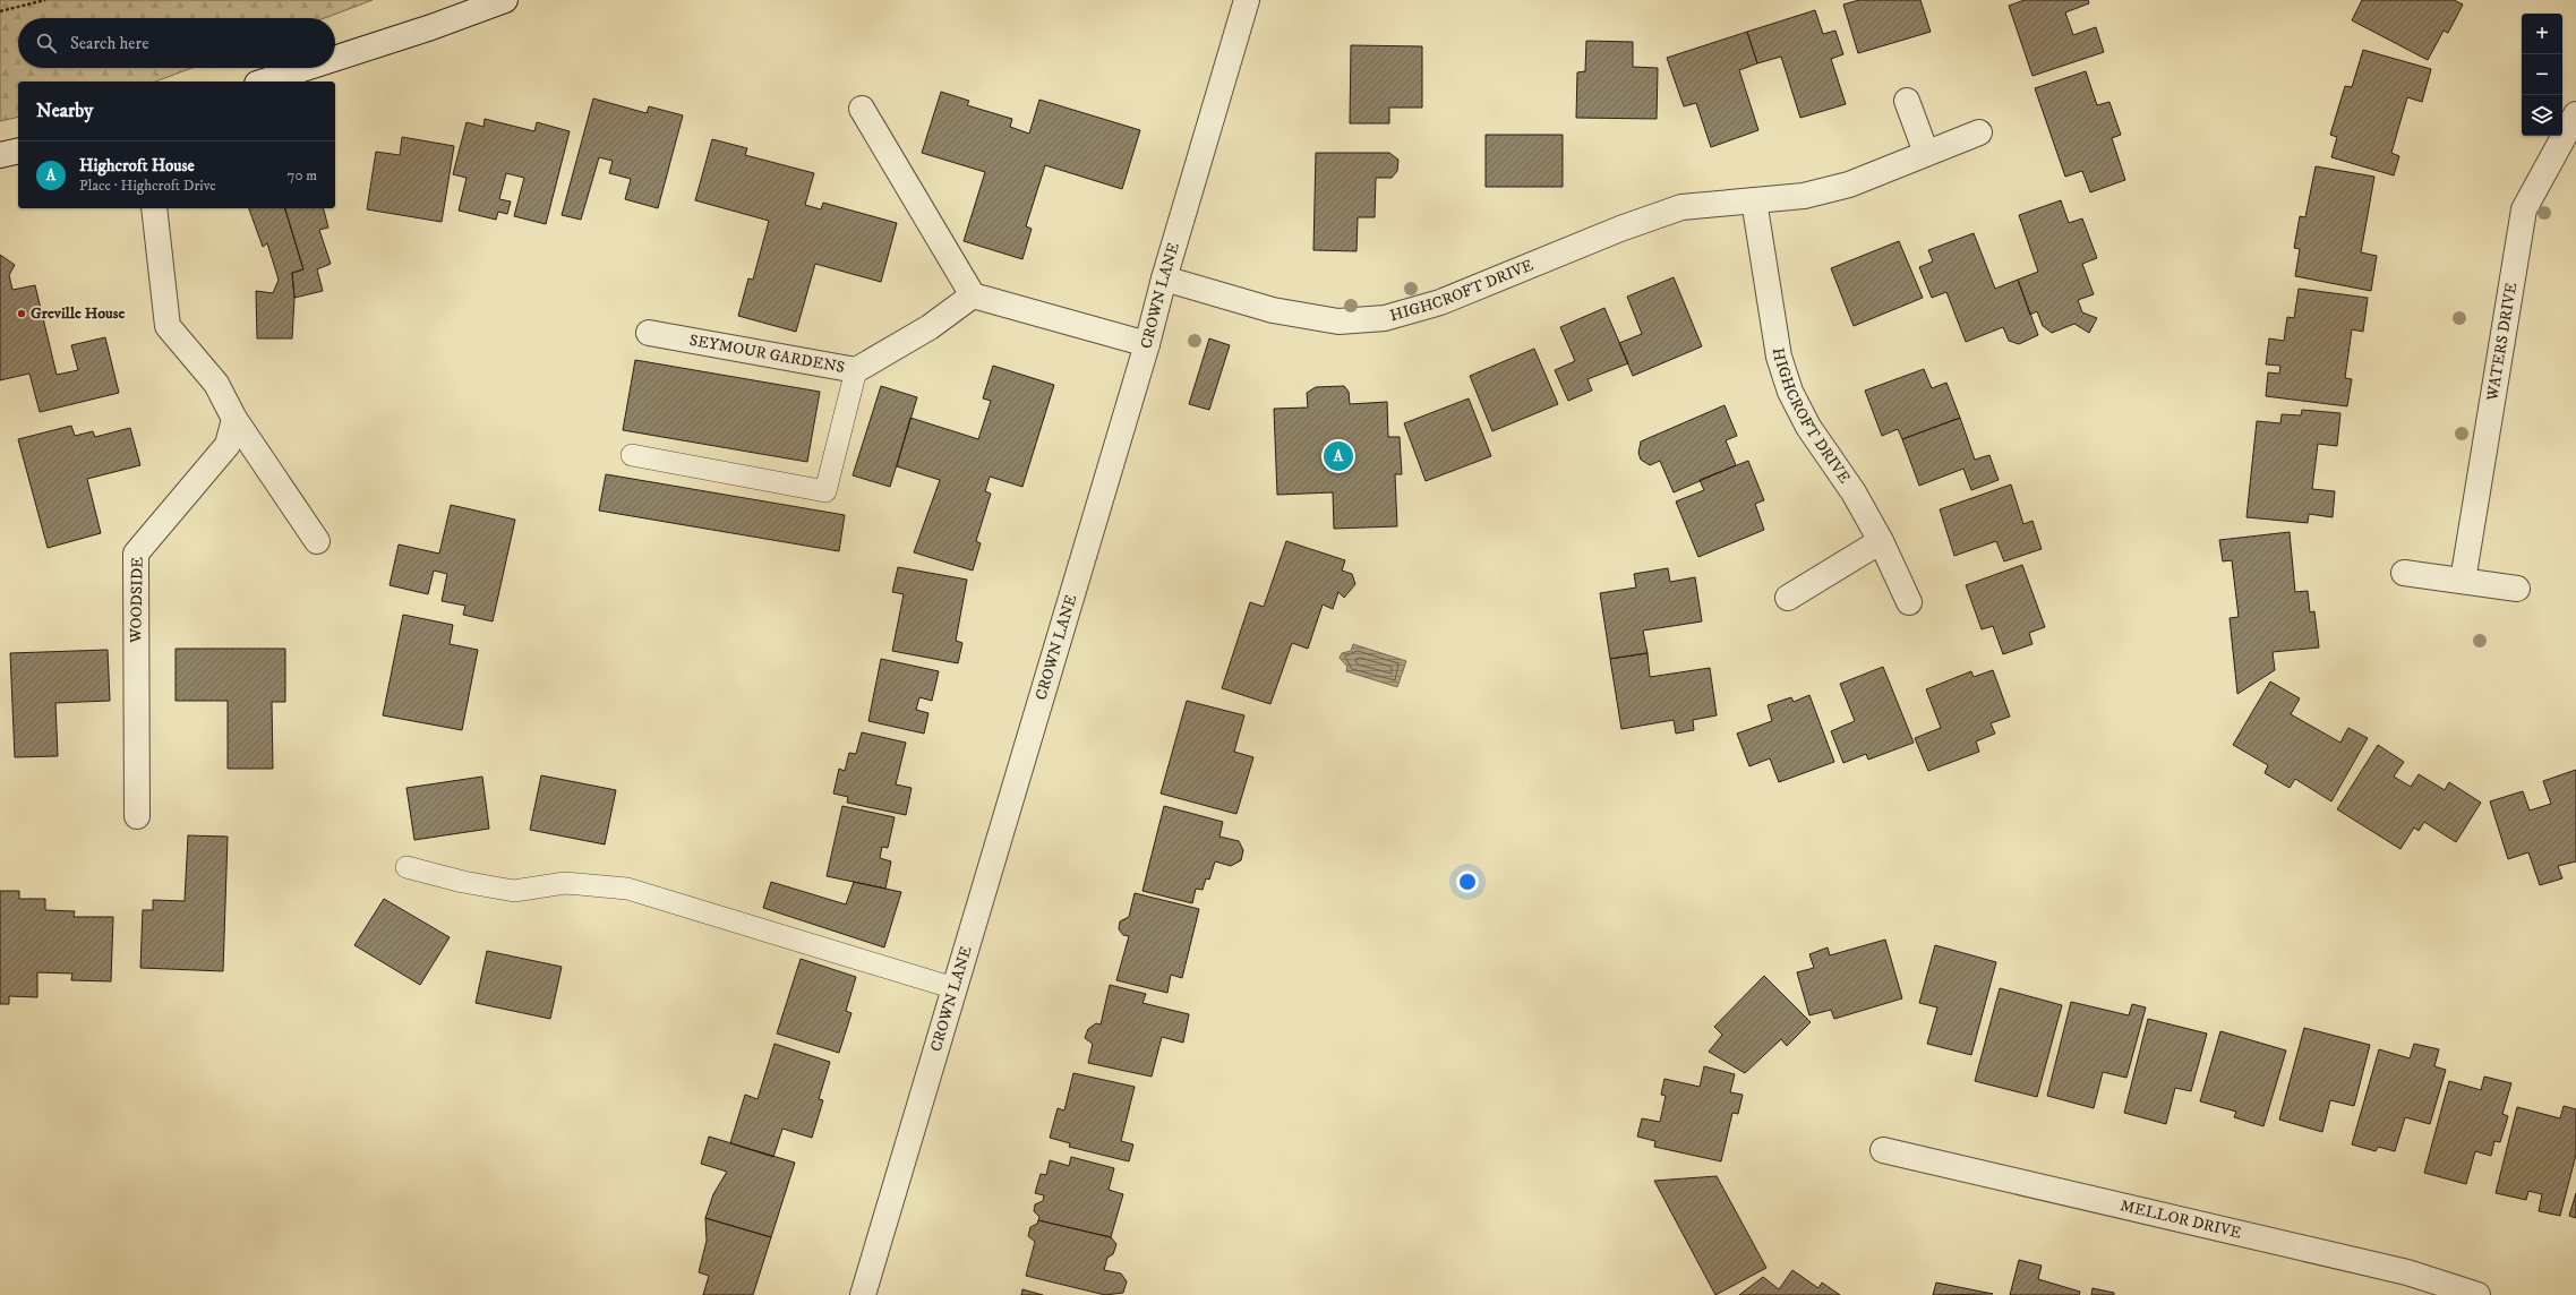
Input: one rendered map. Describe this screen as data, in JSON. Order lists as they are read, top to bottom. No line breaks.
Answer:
{"streets":{"street":["HIGHCROFT DRIVE","CROWN LANE","WATERS DRIVE","SEYMOUR GARDENS","WOODSIDE","MELLOR DRIVE"]},"crossings":[["HIGHCROFT DRIVE","CROWN LANE"]],"places":["Greville House"],"page":{"map_buttons":["+","−"],"search":"Search here","heading":"Nearby","list":[{"mark":"A","name":"Highcroft House","note":"Place · Highcroft Drive","value":"70 m"}],"pins":"A"}}
